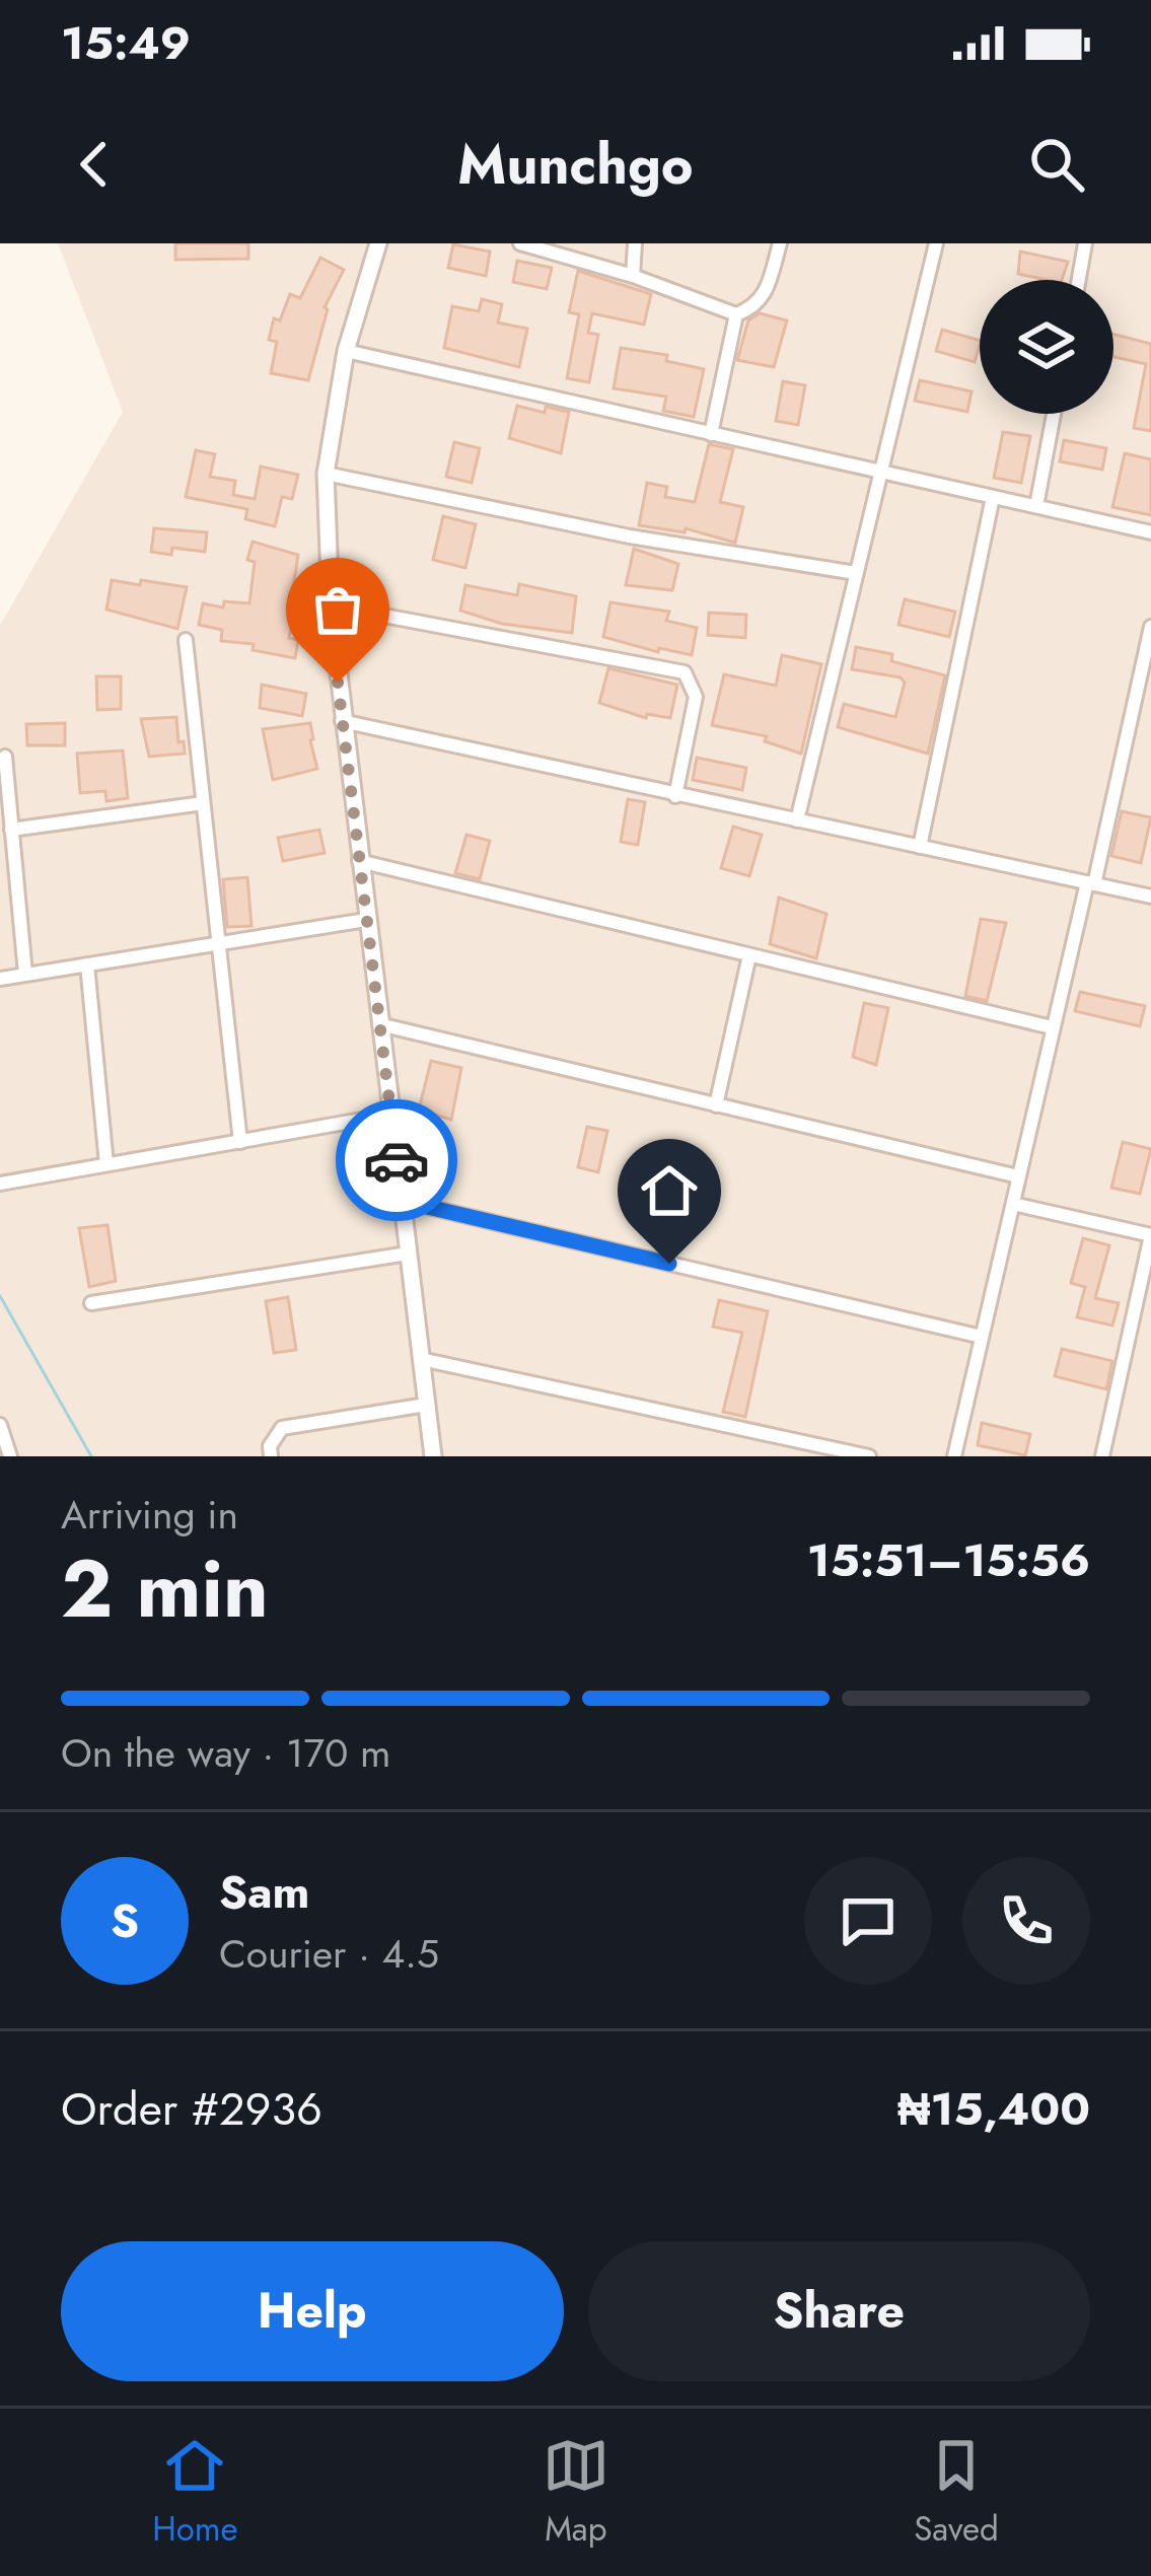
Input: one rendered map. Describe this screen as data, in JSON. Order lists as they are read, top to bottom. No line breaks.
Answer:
{"page":{"status":"15:49","header":"Munchgo","heading":["2 min","Arriving in","15:51–15:56"],"panel":["Sam","Courier · 4.5","Order #2936","₦15,400"],"bar":"On the way · 170 m","round":"S","buttons":["Help","Share"],"tabs":["Home","Map","Saved"]}}
